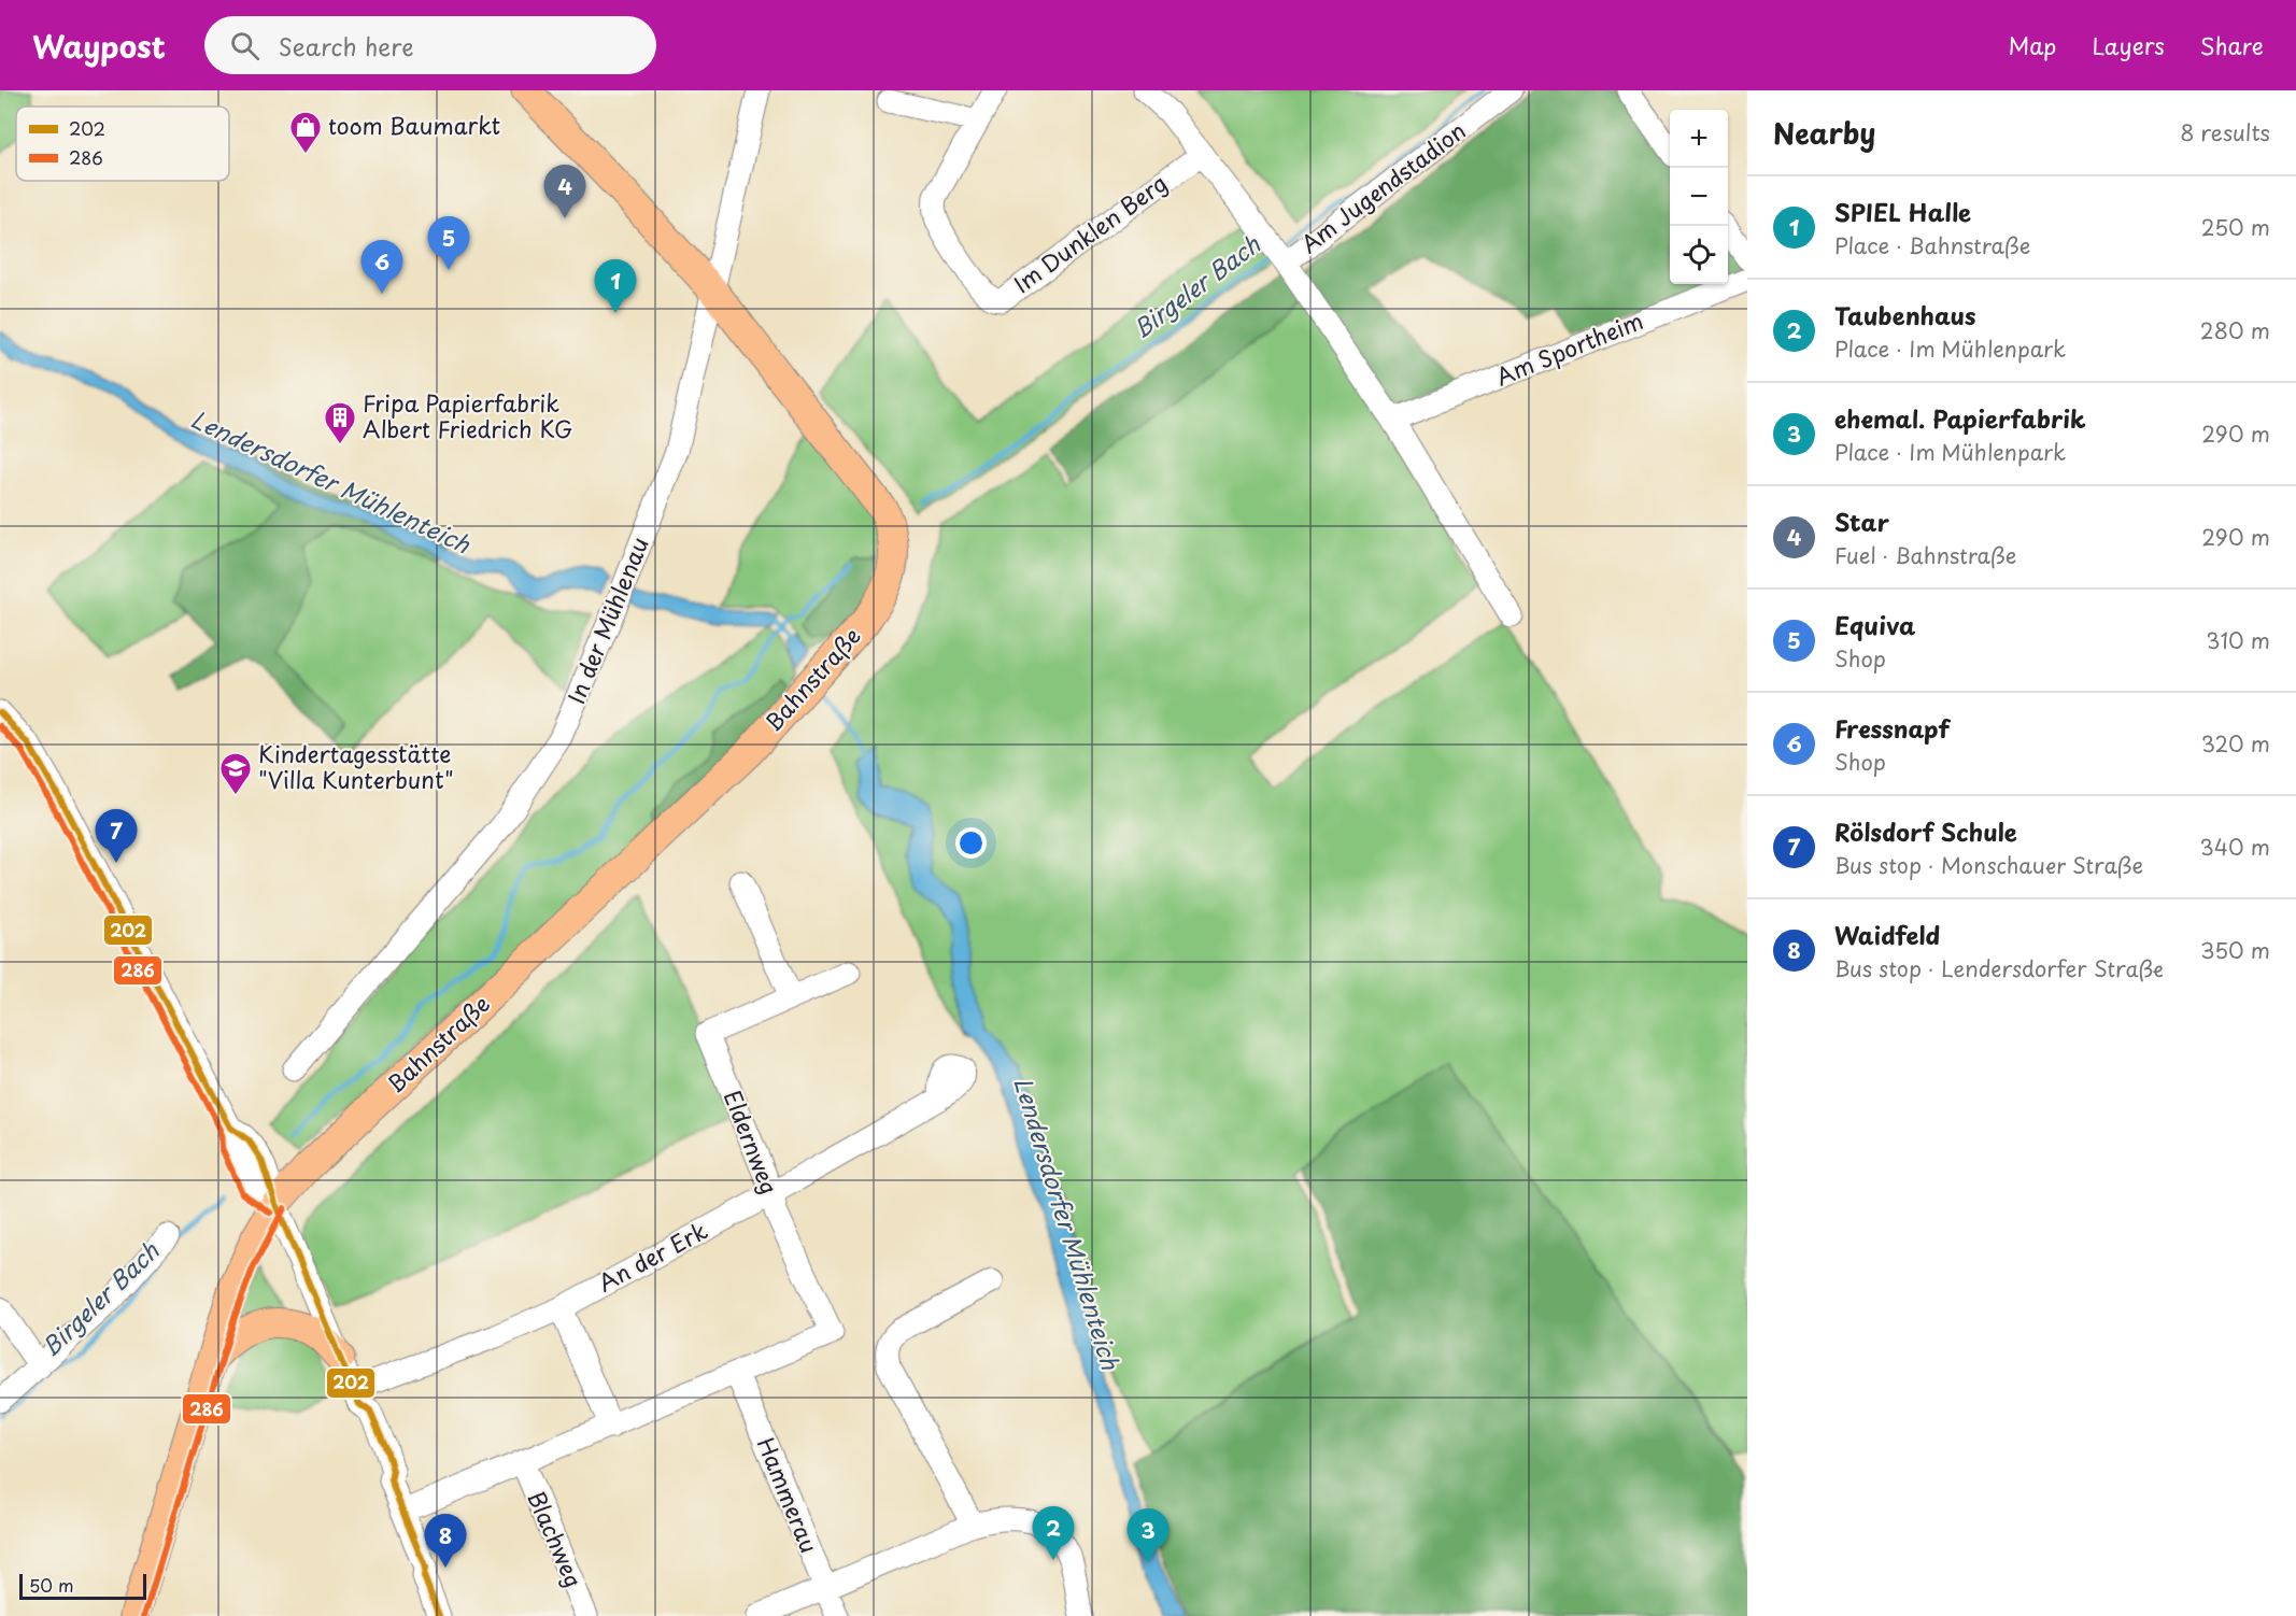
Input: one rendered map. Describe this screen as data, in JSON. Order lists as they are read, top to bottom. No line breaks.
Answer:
{"streets":{"main road":["Bahnstraße"],"street":["Am Jugendstadion","Im Dunklen Berg","Am Sportheim","In der Mühlenau","Eldernweg","An der Erk","Hammerau","Blachweg"]},"crossings":[["In der Mühlenau","Bahnstraße"],["Eldernweg","An der Erk"],["Eldernweg","Hammerau"]],"water":["Birgeler Bach","Lendersdorfer Mühlenteich"],"places":{"shop":["toom Baumarkt"],"building":["Fripa Papierfabrik Albert Friedrich KG"],"school or university":["Kindertagesstätte \"Villa Kunterbunt\""]},"lines":["transit line 202","transit line 286"],"legend":["202","286"],"scale_bar":"50 m","page":{"header":"Waypost","search":"Search here","nav":["Map","Layers","Share"],"heading":["Nearby","8 results"],"map_buttons":["+","−"],"pins":["4","5","6","1","7","2","3","8"],"list":[{"mark":"1","name":"SPIEL Halle","note":"Place · Bahnstraße","value":"250 m"},{"mark":"2","name":"Taubenhaus","note":"Place · Im Mühlenpark","value":"280 m"},{"mark":"3","name":"ehemal. Papierfabrik","note":"Place · Im Mühlenpark","value":"290 m"},{"mark":"4","name":"Star","note":"Fuel · Bahnstraße","value":"290 m"},{"mark":"5","name":"Equiva","note":"Shop","value":"310 m"},{"mark":"6","name":"Fressnapf","note":"Shop","value":"320 m"},{"mark":"7","name":"Rölsdorf Schule","note":"Bus stop · Monschauer Straße","value":"340 m"},{"mark":"8","name":"Waidfeld","note":"Bus stop · Lendersdorfer Straße","value":"350 m"}],"scale":"50 m"}}
